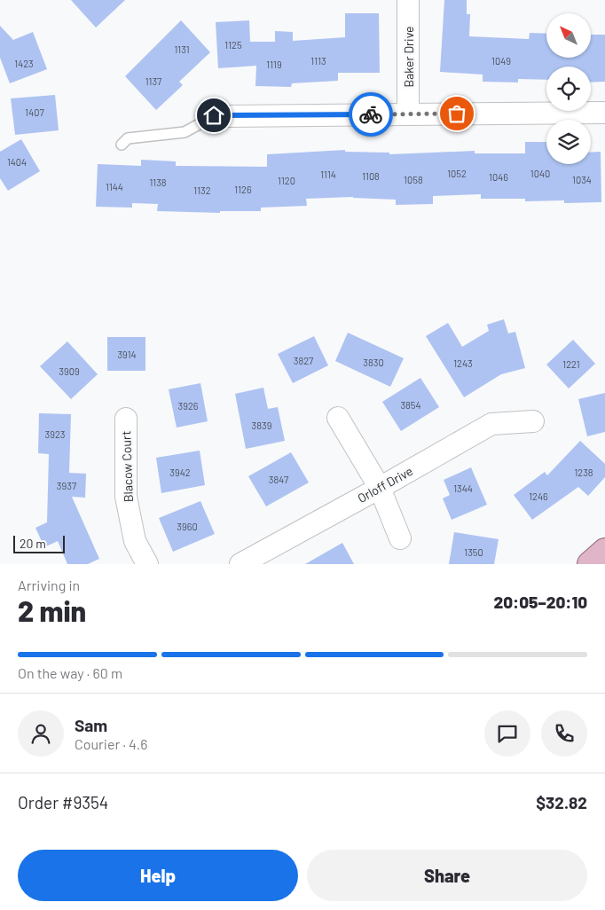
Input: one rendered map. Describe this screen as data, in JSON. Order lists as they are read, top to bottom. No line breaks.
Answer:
{"streets":{"street":["Baker Drive","Blacow Court","Orloff Drive"]},"house_numbers":["1125","1131","1113","1049","1423","1119","1137","1407","1404","1052","1040","1114","1108","1046","1058","1034","1120","1138","1144","1126","1132","3914","3827","3830","1243","1221","3909","3854","3926","3839","3923","3942","1238","3847","3937","1344","1246","3960","1350"],"scale_bar":"20 m","north":"top left","page":{"scale":"20 m","heading":["2 min","Arriving in","20:05–20:10"],"panel":["Sam","Courier · 4.6","Order #9354","$32.82"],"bar":"On the way · 60 m","buttons":["Help","Share"]}}
